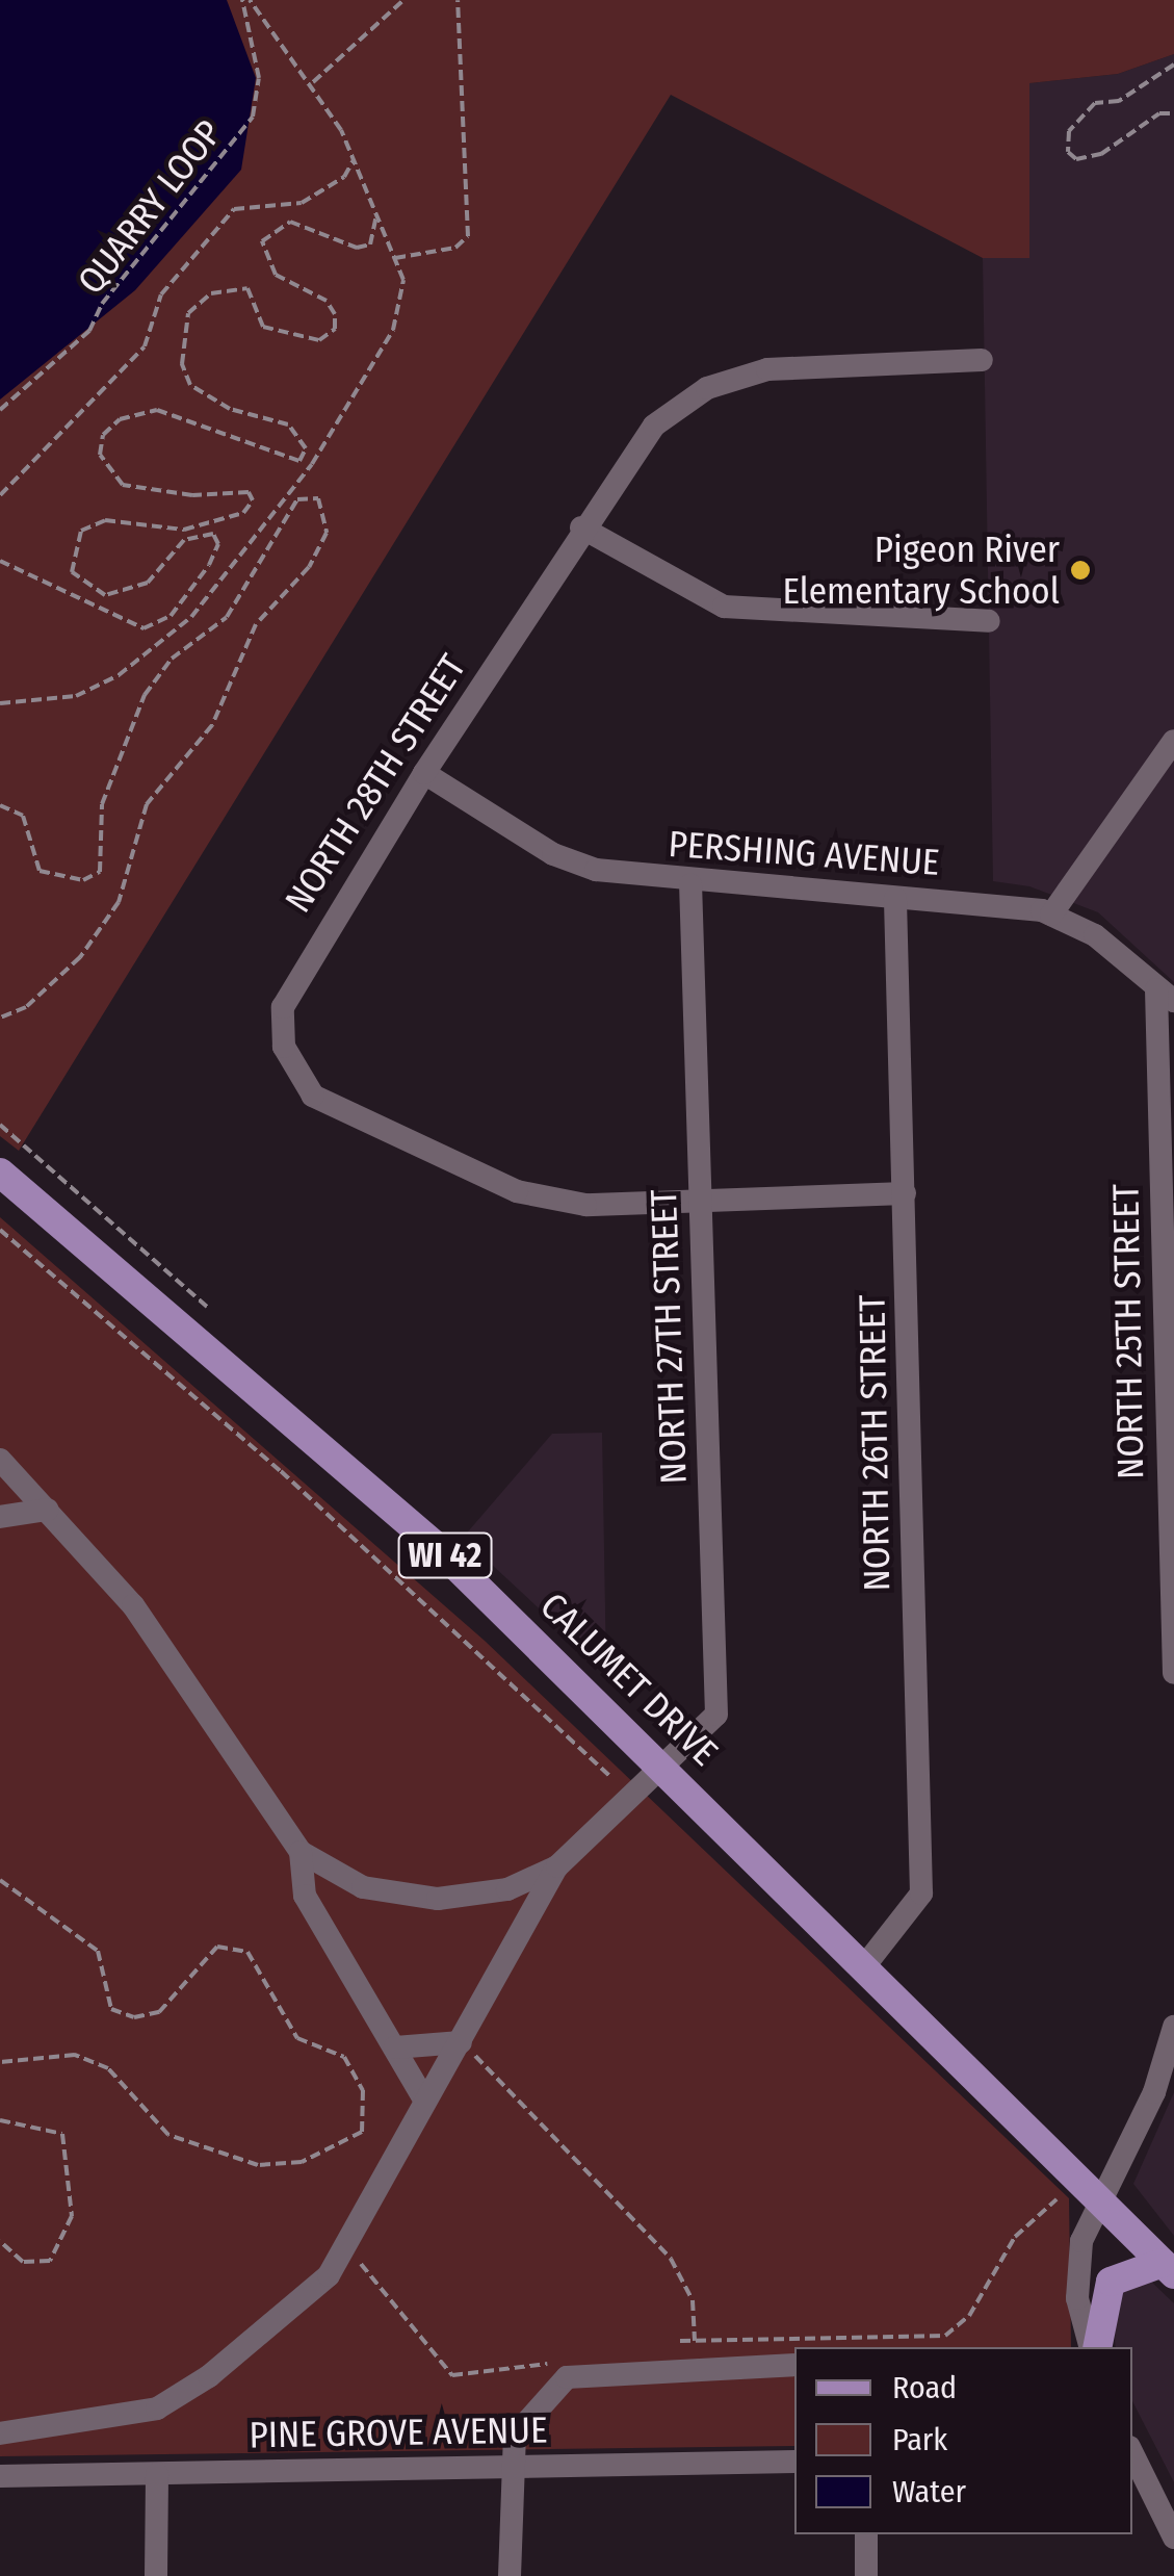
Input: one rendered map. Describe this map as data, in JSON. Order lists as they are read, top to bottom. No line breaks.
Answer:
{"streets":{"main road":["WI 42","CALUMET DRIVE"],"street":["NORTH 28TH STREET","PERSHING AVENUE","NORTH 25TH STREET","NORTH 27TH STREET","NORTH 26TH STREET","PINE GROVE AVENUE"],"path":["QUARRY LOOP"]},"crossings":[["NORTH 28TH STREET","PERSHING AVENUE"],["NORTH 28TH STREET","NORTH 27TH STREET"],["PERSHING AVENUE","NORTH 25TH STREET"],["PERSHING AVENUE","NORTH 27TH STREET"],["PERSHING AVENUE","NORTH 26TH STREET"],["NORTH 27TH STREET","CALUMET DRIVE"],["NORTH 26TH STREET","CALUMET DRIVE"]],"places":["Pigeon River Elementary School"],"legend":["Road","Park","Water"]}
